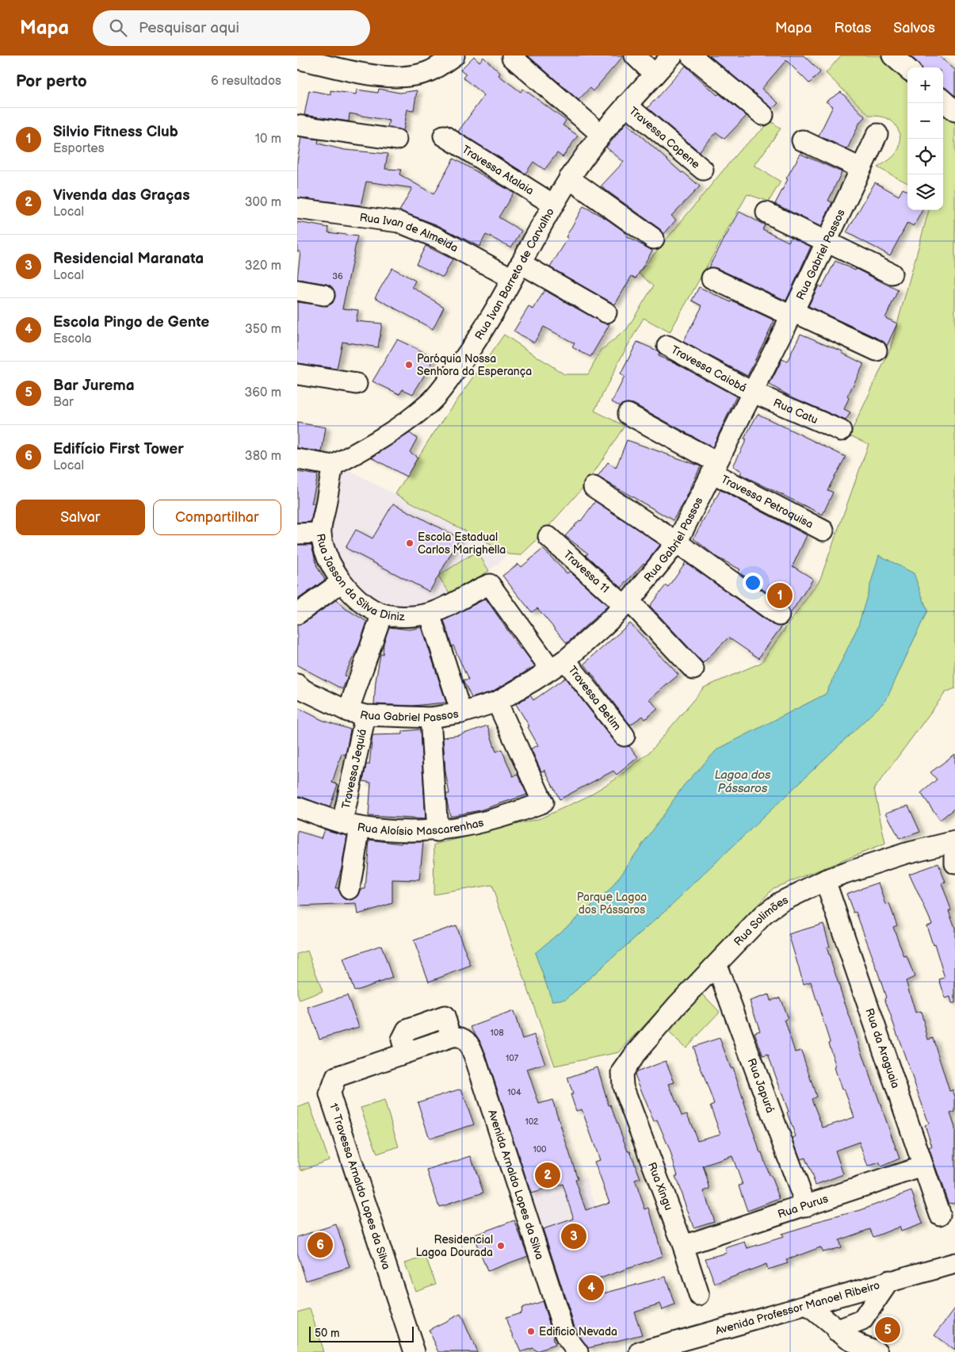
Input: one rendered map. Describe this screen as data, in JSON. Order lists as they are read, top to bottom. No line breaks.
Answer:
{"streets":{"street":["Travessa Copene","Travessa Atalaia","Rua Ivan de Almeida","Rua Gabriel Passos","Rua Ivan Barreto de Carvalho","Travessa Caiobá","Rua Catu","Travessa Petroquisa","Travessa 11","Rua Jasson da Silva Diniz","Travessa Betim","Travessa Jequiá","Rua Aloísio Mascarenhas","Rua Solimões","Rua da Araguaia","Rua Japurá","Avenida Arnaldo Lopes da Silva","1ª Travessa Arnaldo Lopes da Silva","Rua Xingu","Rua Purus","Avenida Professor Manoel Ribeiro"]},"crossings":[["Travessa Copene","Rua Ivan Barreto de Carvalho"],["Travessa Atalaia","Rua Ivan Barreto de Carvalho"],["Rua Ivan de Almeida","Rua Ivan Barreto de Carvalho"],["Rua Gabriel Passos","Travessa Caiobá"],["Rua Gabriel Passos","Rua Catu"],["Rua Gabriel Passos","Travessa Petroquisa"],["Rua Gabriel Passos","Travessa 11"],["Rua Gabriel Passos","Travessa Betim"],["Rua Gabriel Passos","Travessa Jequiá"],["Rua Gabriel Passos","Rua Aloísio Mascarenhas"],["Rua Ivan Barreto de Carvalho","Rua Jasson da Silva Diniz"],["Travessa Caiobá","Rua Catu"],["Rua Jasson da Silva Diniz","Travessa Betim"],["Rua Jasson da Silva Diniz","Travessa Jequiá"],["Travessa Jequiá","Rua Aloísio Mascarenhas"],["Rua Solimões","Rua da Araguaia"],["Rua Solimões","Rua Japurá"],["Rua Solimões","Rua Xingu"],["Rua da Araguaia","Rua Purus"],["Rua Japurá","Rua Purus"],["Avenida Arnaldo Lopes da Silva","1ª Travessa Arnaldo Lopes da Silva"],["Rua Xingu","Rua Purus"]],"water":["Lagoa dos Pássaros"],"parks":["Parque Lagoa dos Pássaros"],"places":["Paróquia Nossa Senhora da Esperança","Escola Estadual Carlos Marighella","Residencial Lagoa Dourada","Edificio Nevada"],"house_numbers":["36","108","107","104","102","100"],"scale_bar":"50 m","page":{"header":"Mapa","search":"Pesquisar aqui","nav":["Mapa","Rotas","Salvos"],"heading":["Por perto","6 resultados"],"map_buttons":["+","−"],"list":[{"mark":"1","name":"Silvio Fitness Club","note":"Esportes","value":"10 m"},{"mark":"2","name":"Vivenda das Graças","note":"Local","value":"300 m"},{"mark":"3","name":"Residencial Maranata","note":"Local","value":"320 m"},{"mark":"4","name":"Escola Pingo de Gente","note":"Escola","value":"350 m"},{"mark":"5","name":"Bar Jurema","note":"Bar","value":"360 m"},{"mark":"6","name":"Edifício First Tower","note":"Local","value":"380 m"}],"buttons":["Salvar","Compartilhar"],"pins":["1","2","3","6","4","5"],"scale":"50 m"}}
